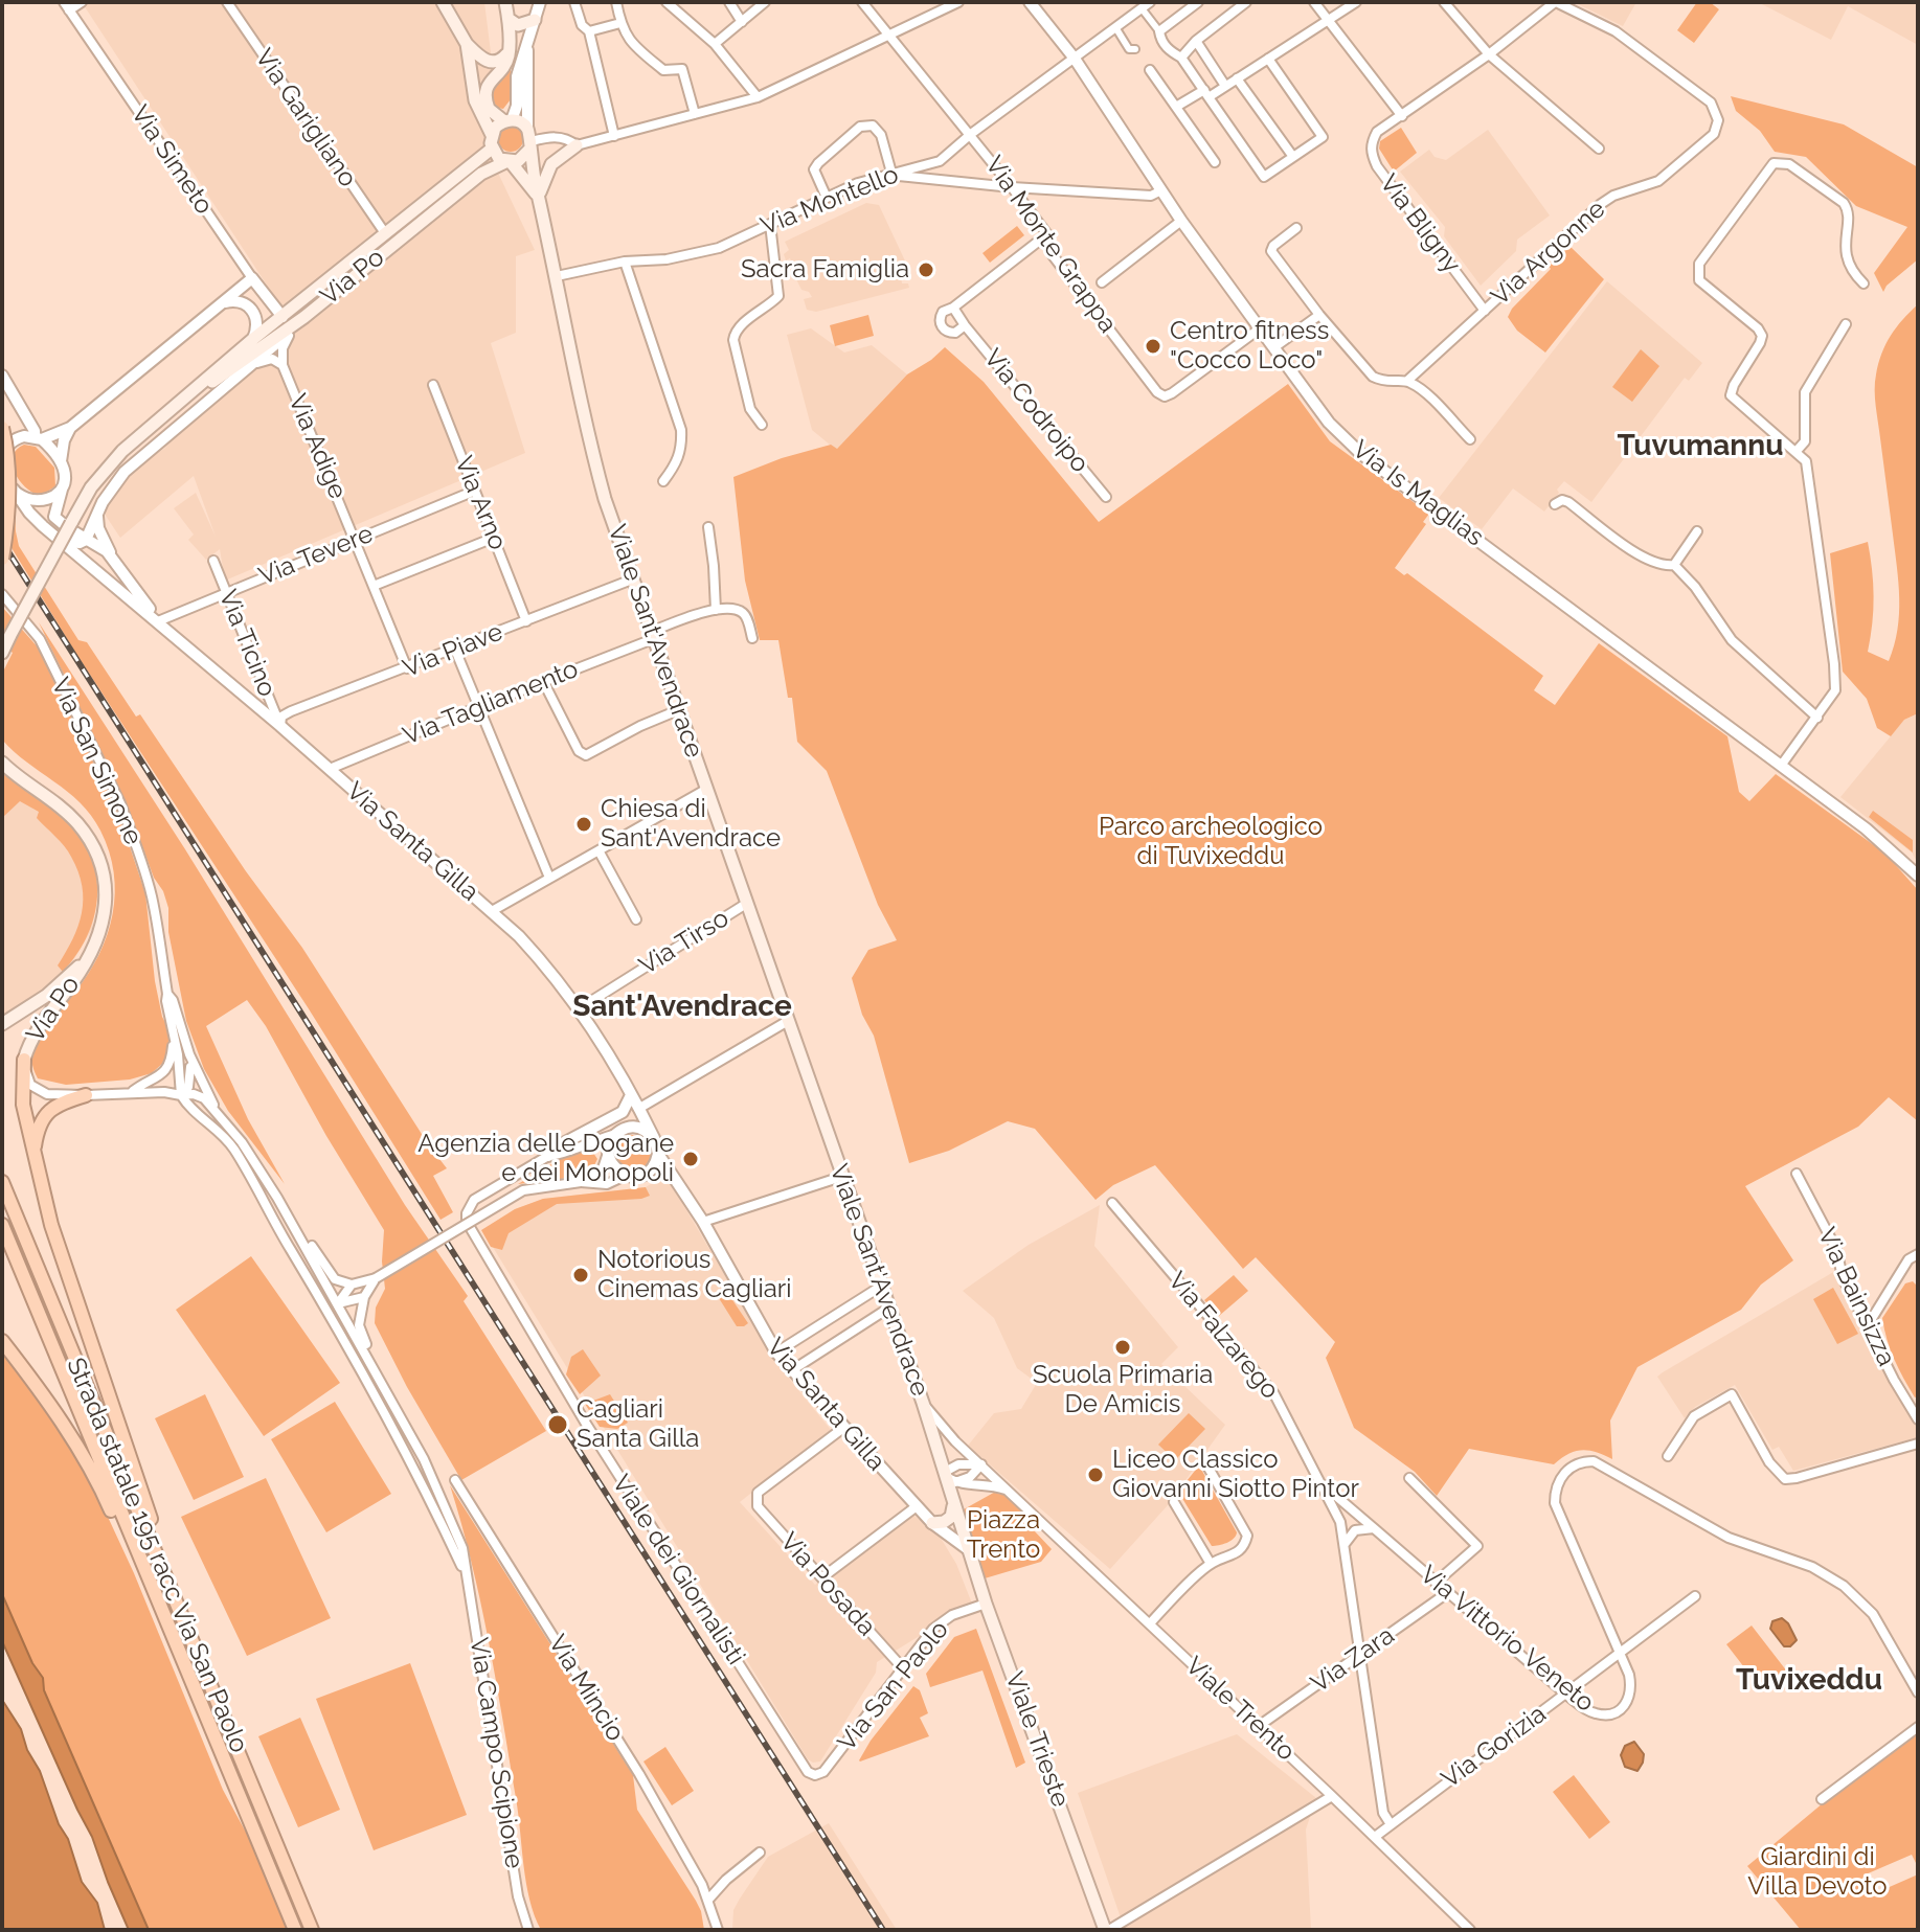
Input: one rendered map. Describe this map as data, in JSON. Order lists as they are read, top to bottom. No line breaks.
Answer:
{"streets":{"highway":["Strada statale 195 racc Via San Paolo"],"main road":["Via Po","Viale Sant'Avendrace","Viale Trieste"],"street":["Via Garigliano","Via Simeto","Via Montello","Via Bligny","Via Monte Grappa","Via Argonne","Via Codroipo","Via Adige","Via Is Maglias","Via Arno","Via Tevere","Via Ticino","Via Piave","Via Tagliamento","Via San Simone","Via Santa Gilla","Via Tirso","Via Bainsizza","Via Falzarego","Viale dei Giornalisti","Via Posada","Via Vittorio Veneto","Via Zara","Via San Paolo","Via Mincio","Viale Trento","Via Gorizia","Via Campo Scipione"]},"crossings":[["Via Garigliano","Via Po"],["Via Simeto","Via Po"],["Via Montello","Via Monte Grappa"],["Via Montello","Via Is Maglias"],["Via Montello","Viale Sant'Avendrace"],["Via Bligny","Via Argonne"],["Via Monte Grappa","Via Is Maglias"],["Via Po","Viale Sant'Avendrace"],["Via Adige","Via Tevere"],["Via Adige","Via Piave"],["Via Arno","Via Tevere"],["Via Arno","Via Piave"],["Via Tevere","Via Ticino"],["Via Tevere","Via Santa Gilla"],["Viale Sant'Avendrace","Via Piave"],["Viale Sant'Avendrace","Via Tagliamento"],["Viale Sant'Avendrace","Via Santa Gilla"],["Viale Sant'Avendrace","Via Tirso"],["Viale Sant'Avendrace","Viale Trento"],["Viale Sant'Avendrace","Viale Trieste"],["Via Ticino","Via Piave"],["Via Ticino","Via Santa Gilla"],["Via Piave","Via Santa Gilla"],["Via Tagliamento","Via Santa Gilla"],["Via San Simone","Via Campo Scipione"],["Via Santa Gilla","Via Tirso"],["Via Santa Gilla","Viale dei Giornalisti"],["Via Santa Gilla","Via Posada"],["Via Santa Gilla","Viale Trieste"],["Via Falzarego","Via Vittorio Veneto"],["Viale dei Giornalisti","Via San Paolo"],["Via Posada","Via San Paolo"],["Via Vittorio Veneto","Via Zara"],["Via Vittorio Veneto","Via Gorizia"],["Via Zara","Viale Trento"],["Via San Paolo","Viale Trieste"],["Viale Trento","Via Gorizia"]],"districts":["Tuvumannu","Sant'Avendrace","Tuvixeddu"],"parks":["Parco archeologico di Tuvixeddu","Piazza Trento","Giardini di Villa Devoto"],"places":["Sacra Famiglia","Centro fitness \"Cocco Loco\"","Chiesa di Sant'Avendrace","Agenzia delle Dogane e dei Monopoli","Notorious Cinemas Cagliari","Scuola Primaria De Amicis","Cagliari Santa Gilla","Liceo Classico Giovanni Siotto Pintor"]}
